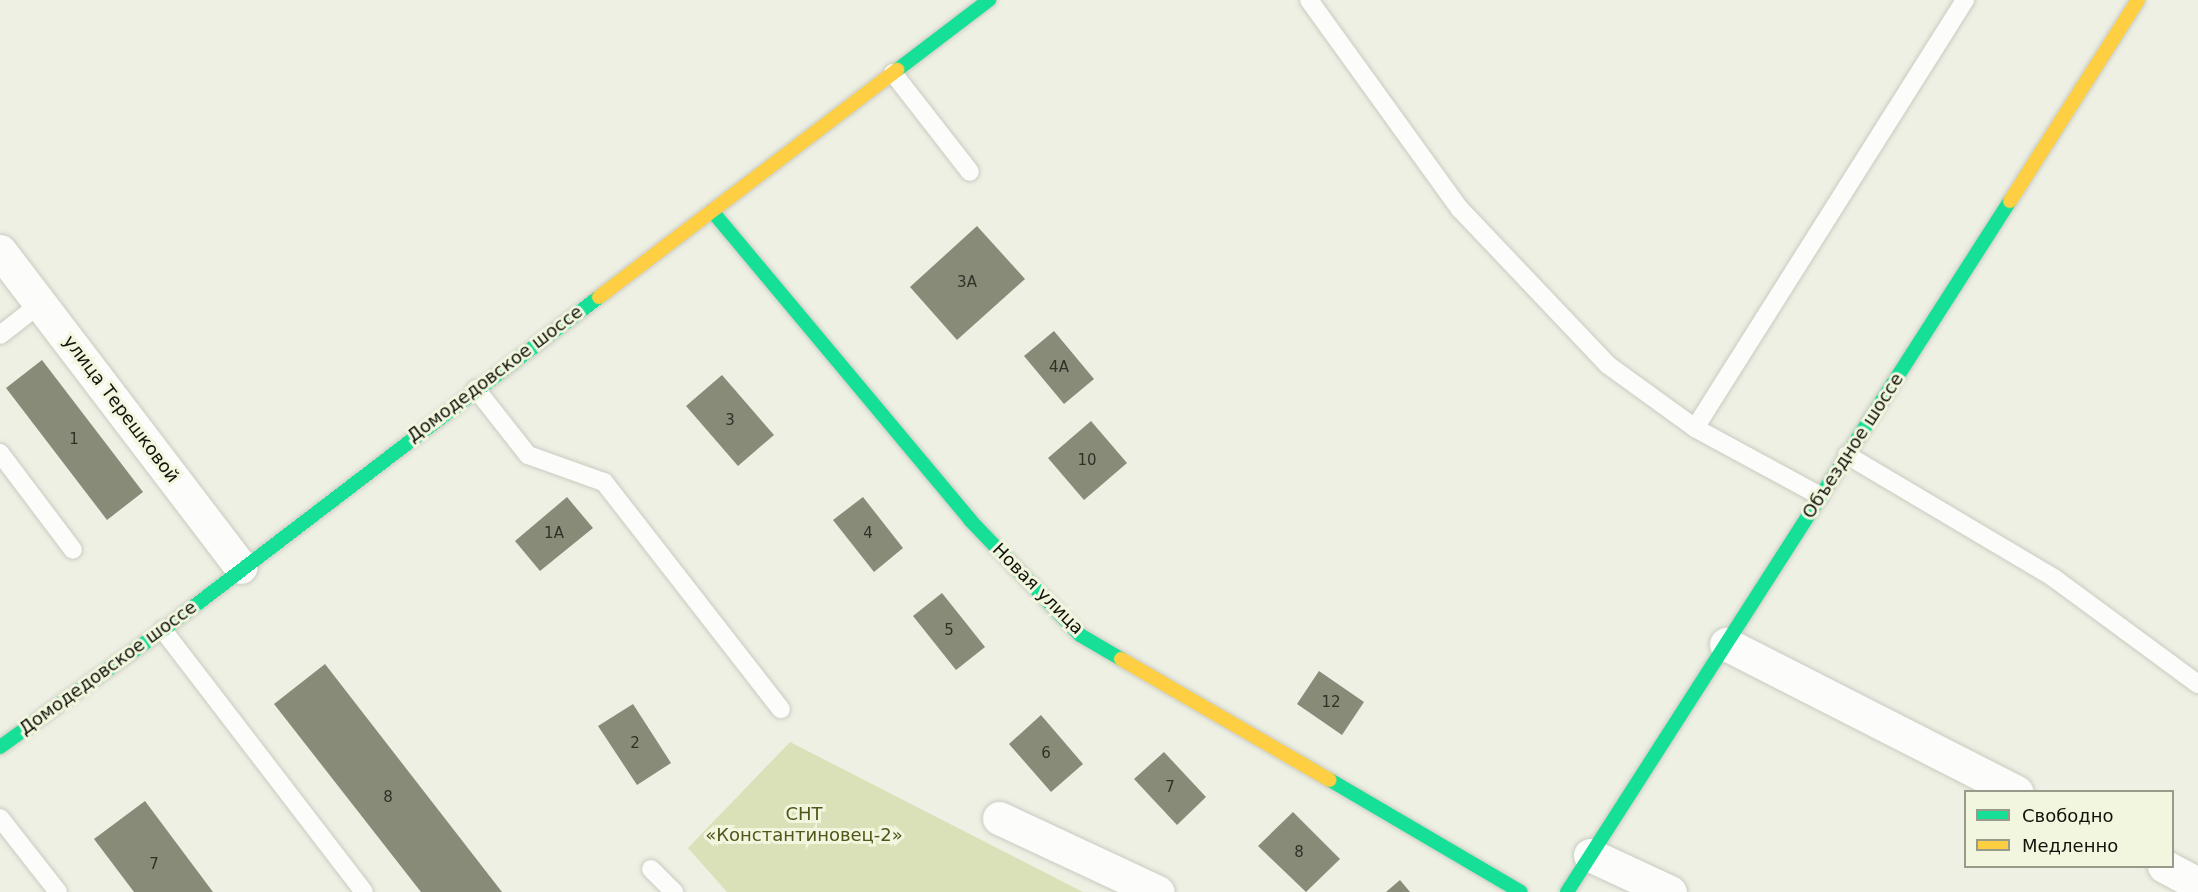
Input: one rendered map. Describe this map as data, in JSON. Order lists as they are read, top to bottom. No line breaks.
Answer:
{"streets":{"street":["Домодедовское шоссе","улица Терешковой","Объездное шоссе","Новая улица"]},"crossings":[["Домодедовское шоссе","улица Терешковой"],["Домодедовское шоссе","Новая улица"]],"parks":["СНТ «Константиновец-2»"],"house_numbers":["3А","4А","3","1","10","1А","4","5","12","2","6","7","8","8","7"],"legend":["Свободно","Медленно"]}
